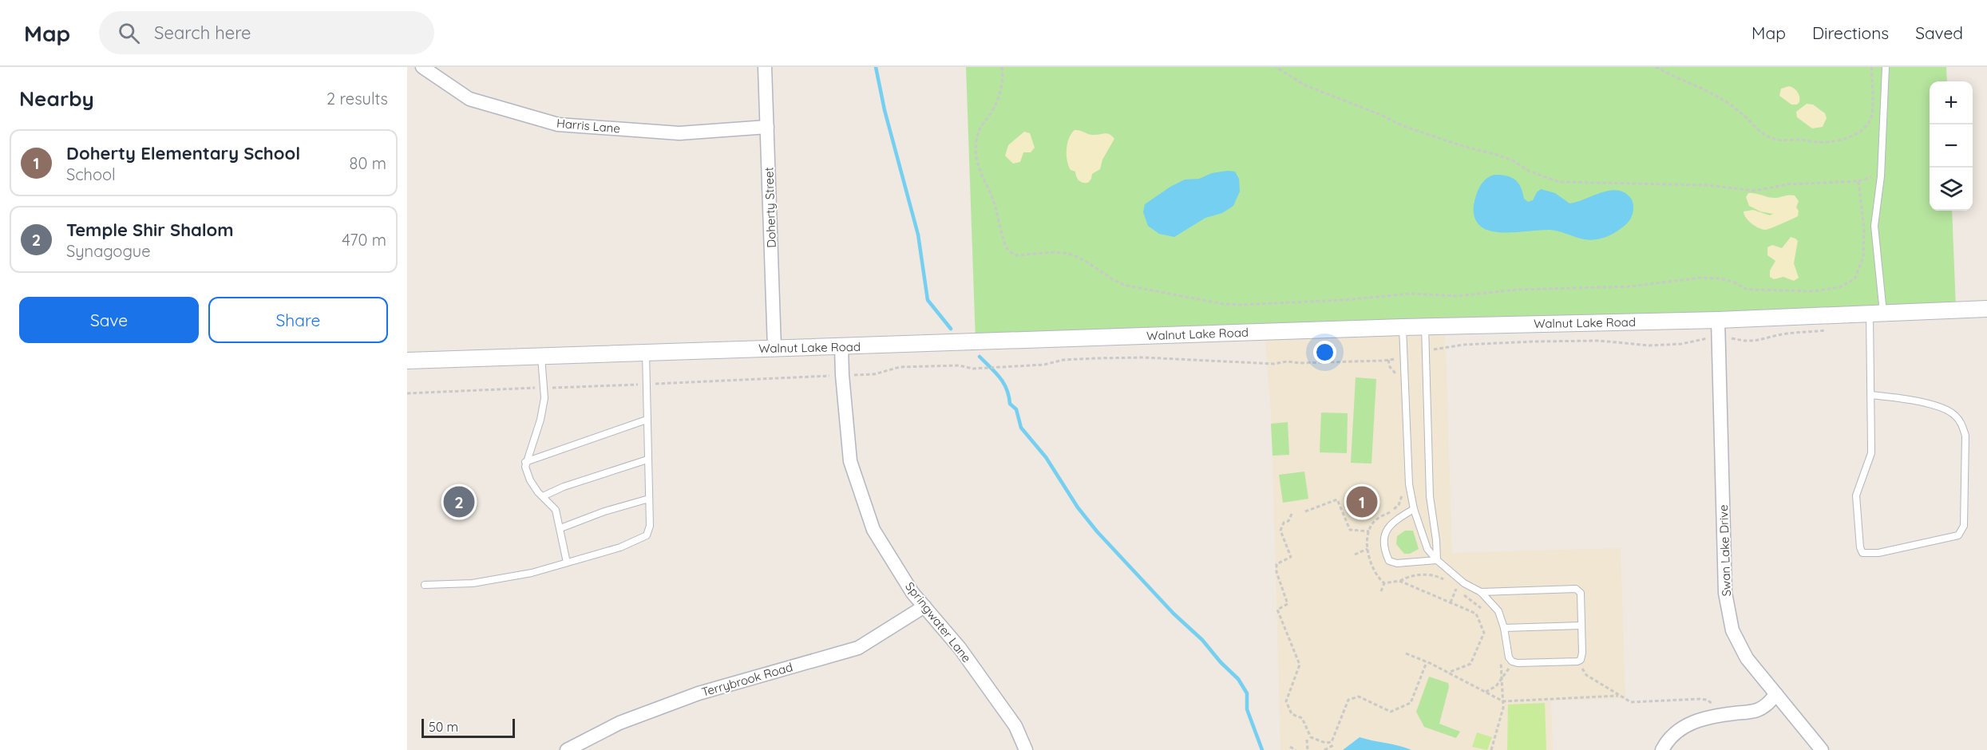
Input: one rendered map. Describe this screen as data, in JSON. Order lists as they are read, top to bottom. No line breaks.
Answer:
{"streets":{"street":["Harris Lane","Doherty Street","Walnut Lake Road","Swan Lake Drive","Springwater Lane","Terrybrook Road"]},"crossings":[["Harris Lane","Doherty Street"],["Doherty Street","Walnut Lake Road"],["Walnut Lake Road","Swan Lake Drive"],["Walnut Lake Road","Springwater Lane"],["Springwater Lane","Terrybrook Road"]],"scale_bar":"50 m","page":{"header":"Map","search":"Search here","nav":["Map","Directions","Saved"],"heading":["Nearby","2 results"],"map_buttons":["+","−"],"list":[{"mark":"1","name":"Doherty Elementary School","note":"School","value":"80 m"},{"mark":"2","name":"Temple Shir Shalom","note":"Synagogue","value":"470 m"}],"buttons":["Save","Share"],"pins":["1","2"],"scale":"50 m"}}
